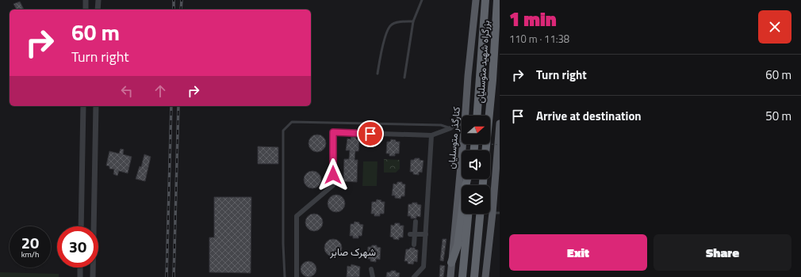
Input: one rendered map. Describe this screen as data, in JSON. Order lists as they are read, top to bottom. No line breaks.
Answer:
{"streets":{"highway":["بزرگراه شهید متوسلیان"],"main road":["کنارگذر متوسلیان"]},"districts":["شهرک صابر"],"north":"right","page":{"heading":["1 min","110 m · 11:38"],"turn":["60 m","Turn right"],"list":[{"name":"Turn right","value":"60 m"},{"name":"Arrive at destination","value":"50 m"}],"speed":"20 km/h","limit":"30","buttons":["Exit","Share"]}}
